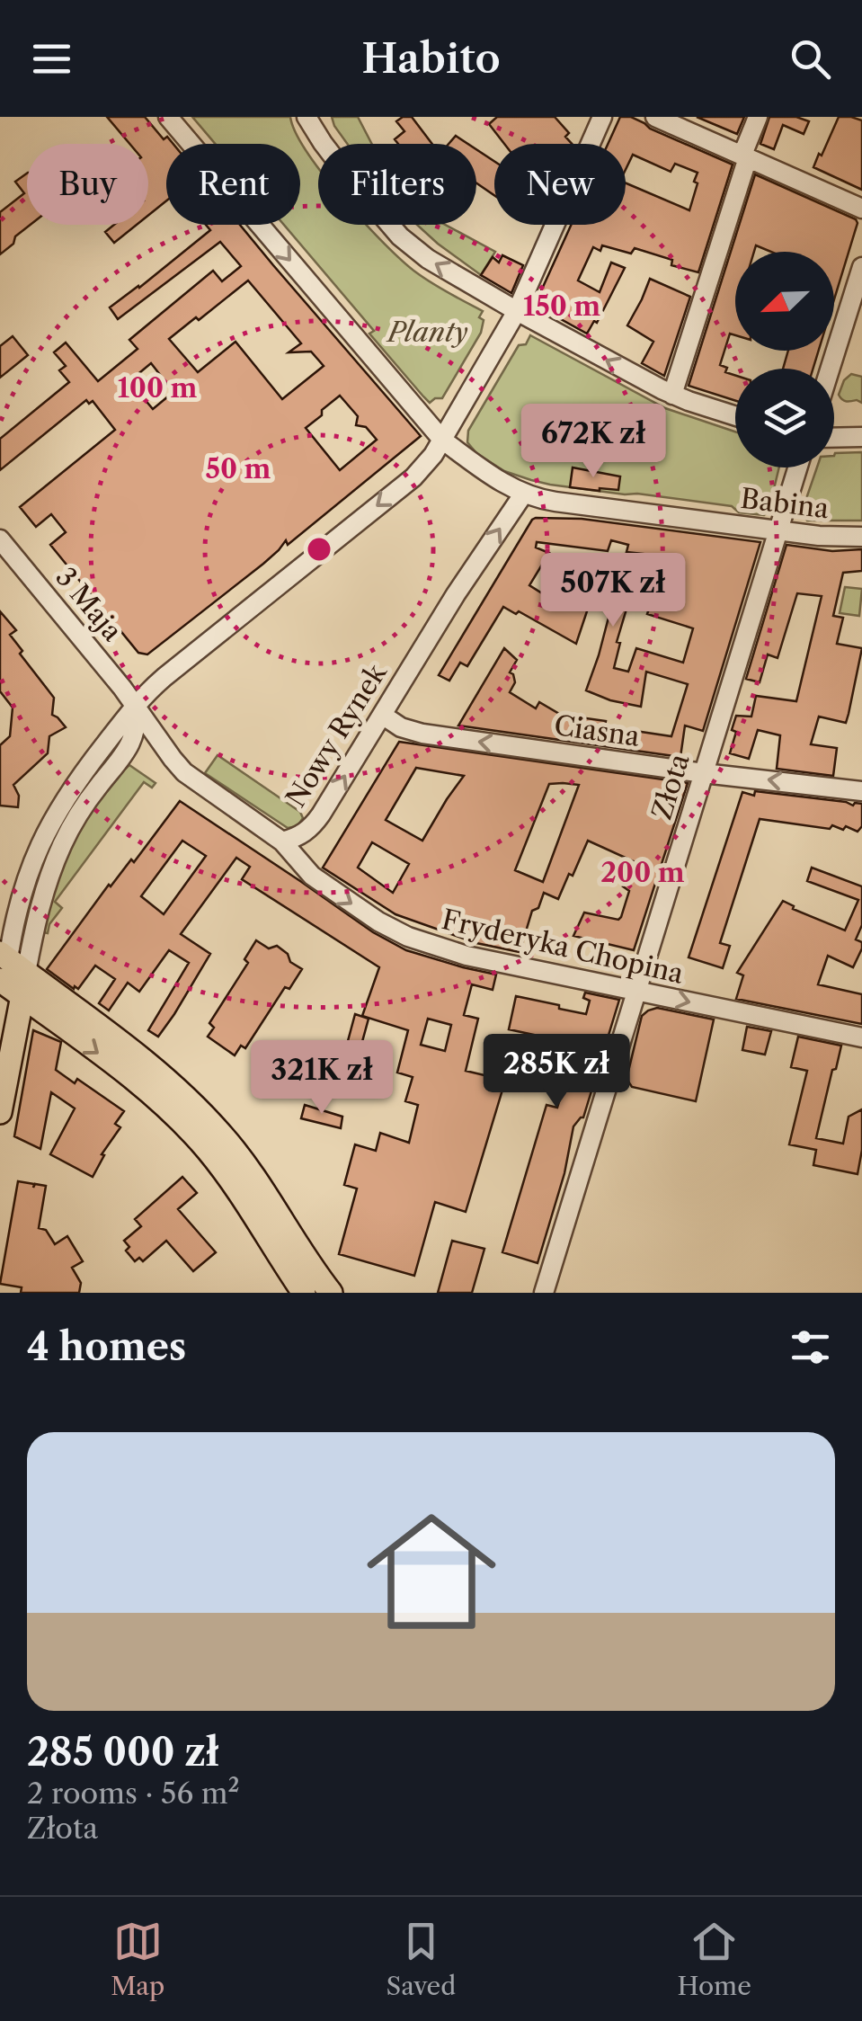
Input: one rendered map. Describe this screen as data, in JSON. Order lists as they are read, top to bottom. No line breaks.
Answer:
{"streets":{"street":["Babina","3 Maja","Ciasna","Nowy Rynek","Złota","Fryderyka Chopina"]},"crossings":[["Babina","Nowy Rynek"],["Babina","Złota"],["3 Maja","Nowy Rynek"],["Ciasna","Nowy Rynek"],["Ciasna","Złota"],["Nowy Rynek","Fryderyka Chopina"],["Złota","Fryderyka Chopina"]],"one_way":["Ciasna","Fryderyka Chopina"],"parks":["Planty"],"north":"bottom left","page":{"header":"Habito","chip":["Buy","Rent","Filters","New"],"price":["672K zł","507K zł","285K zł","321K zł"],"heading":"4 homes","list":[{"name":"285 000 zł","note":"2 rooms · 56 m² · Złota"}],"tabs":["Map","Saved","Home"]},"rings":["150 m","100 m","50 m","200 m"]}
